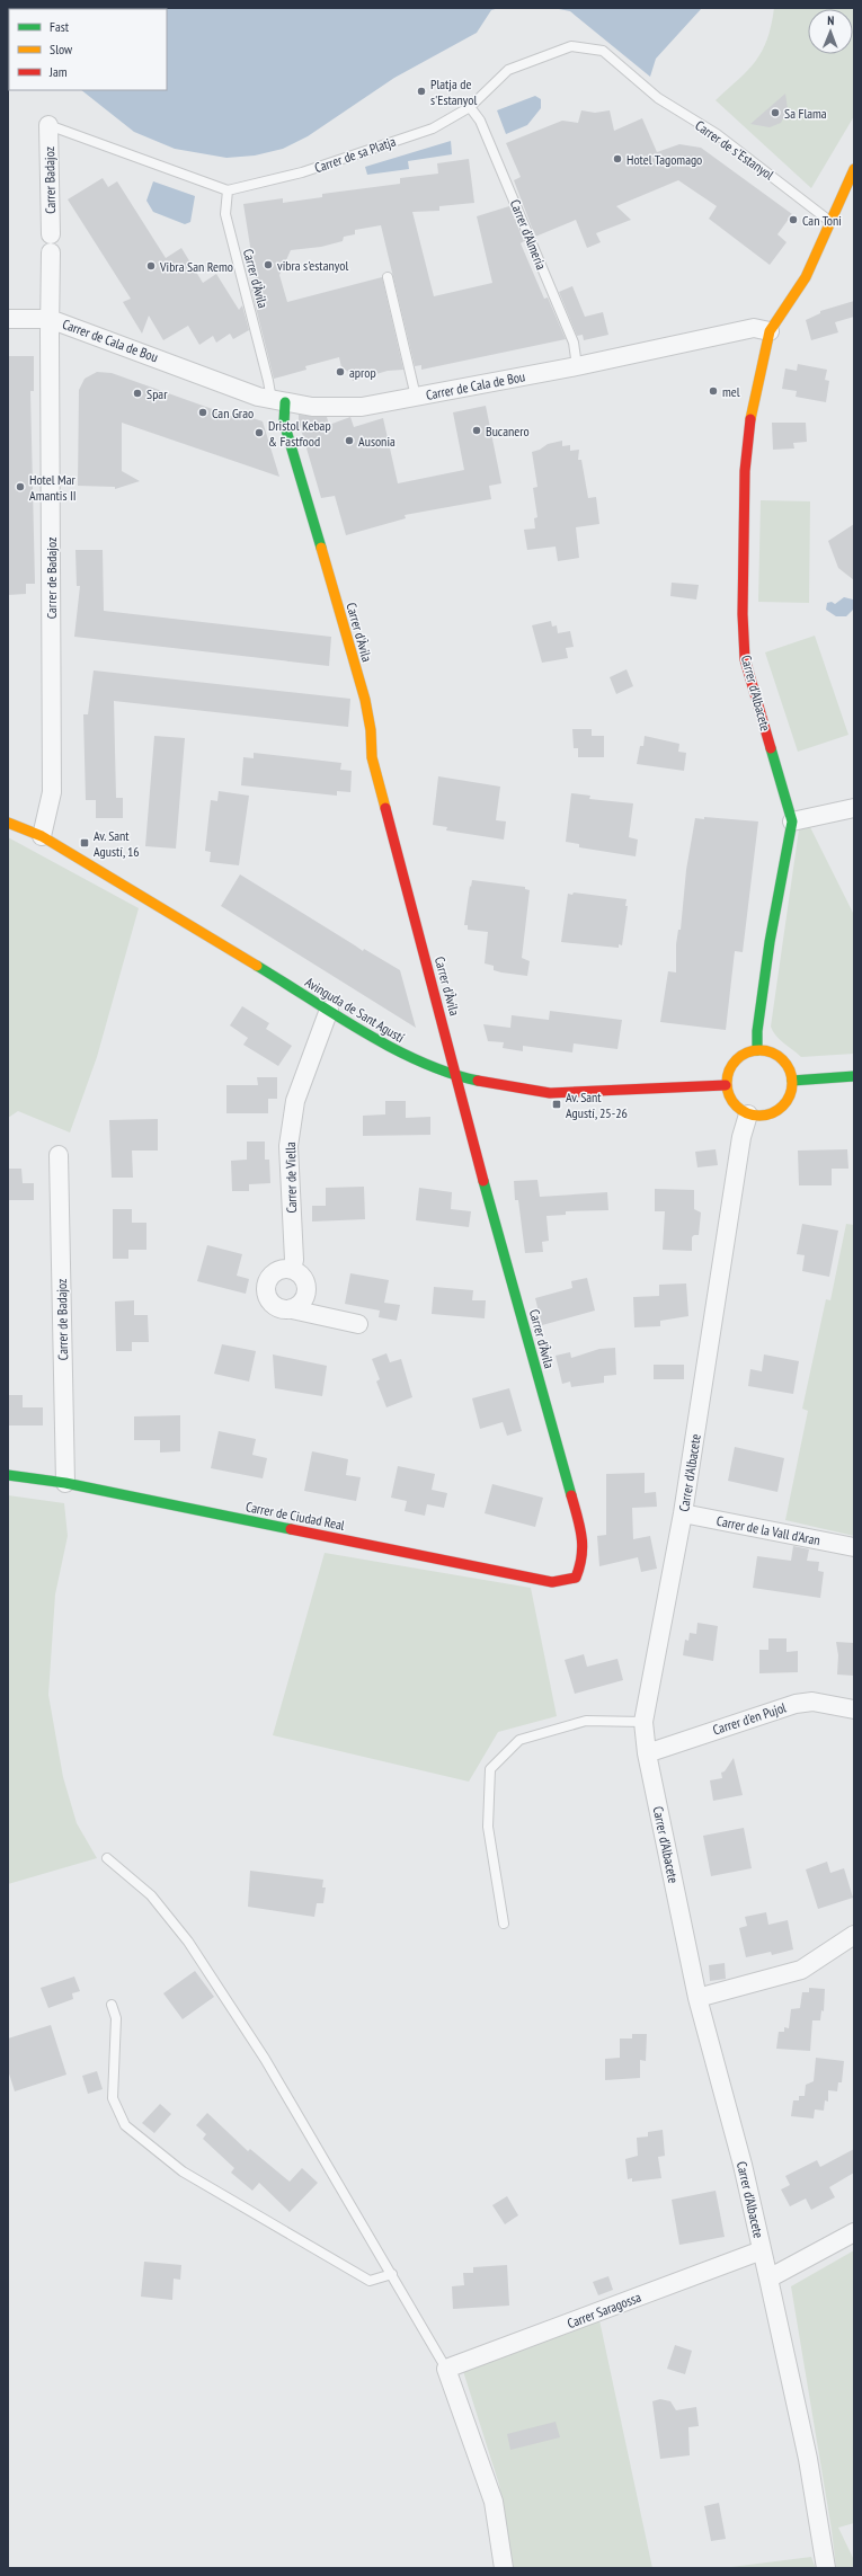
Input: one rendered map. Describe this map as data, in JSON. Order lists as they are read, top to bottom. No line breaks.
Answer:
{"streets":{"street":["Carrer Badajoz","Carrer d'Àvila","Carrer de Cala de Bou","Carrer de Badajoz","Carrer d'Albacete","Avinguda de Sant Agustí","Carrer de Viella","Carrer de Ciudad Real","Carrer de la Vall d'Aran","Carrer d'en Pujol","Carrer Saragossa"],"lane":["Carrer de s'Estanyol","Carrer de sa Platja","Carrer d'Almeria"]},"crossings":[["Carrer de s'Estanyol","Carrer de sa Platja"],["Carrer de sa Platja","Carrer d'Almeria"],["Carrer de sa Platja","Carrer d'Àvila"],["Carrer Badajoz","Carrer de Cala de Bou"],["Carrer Badajoz","Carrer de Badajoz"],["Carrer d'Almeria","Carrer de Cala de Bou"],["Carrer d'Àvila","Carrer de Cala de Bou"],["Carrer d'Àvila","Avinguda de Sant Agustí"],["Carrer d'Àvila","Carrer de Ciudad Real"],["Carrer de Cala de Bou","Carrer de Badajoz"],["Carrer de Cala de Bou","Carrer d'Albacete"],["Carrer de Badajoz","Avinguda de Sant Agustí"],["Carrer de Badajoz","Carrer de Ciudad Real"],["Carrer d'Albacete","Avinguda de Sant Agustí"],["Carrer d'Albacete","Carrer de la Vall d'Aran"],["Carrer d'Albacete","Carrer d'en Pujol"],["Carrer d'Albacete","Carrer Saragossa"],["Avinguda de Sant Agustí","Carrer de Viella"]],"places":{"other":["Platja de s'Estanyol","Sa Flama","Hotel Tagomago","Can Toni","vibra s'estanyol","Vibra San Remo","aprop","mel","Spar","Can Grao","Bucanero","Dristol Kebap & Fastfood","Ausonia","Hotel Mar Amantis II"],"transit":["Av. Sant Agustí, 16","Av. Sant Agustí, 25-26"]},"legend":["Fast","Slow","Jam"],"north":"top"}
